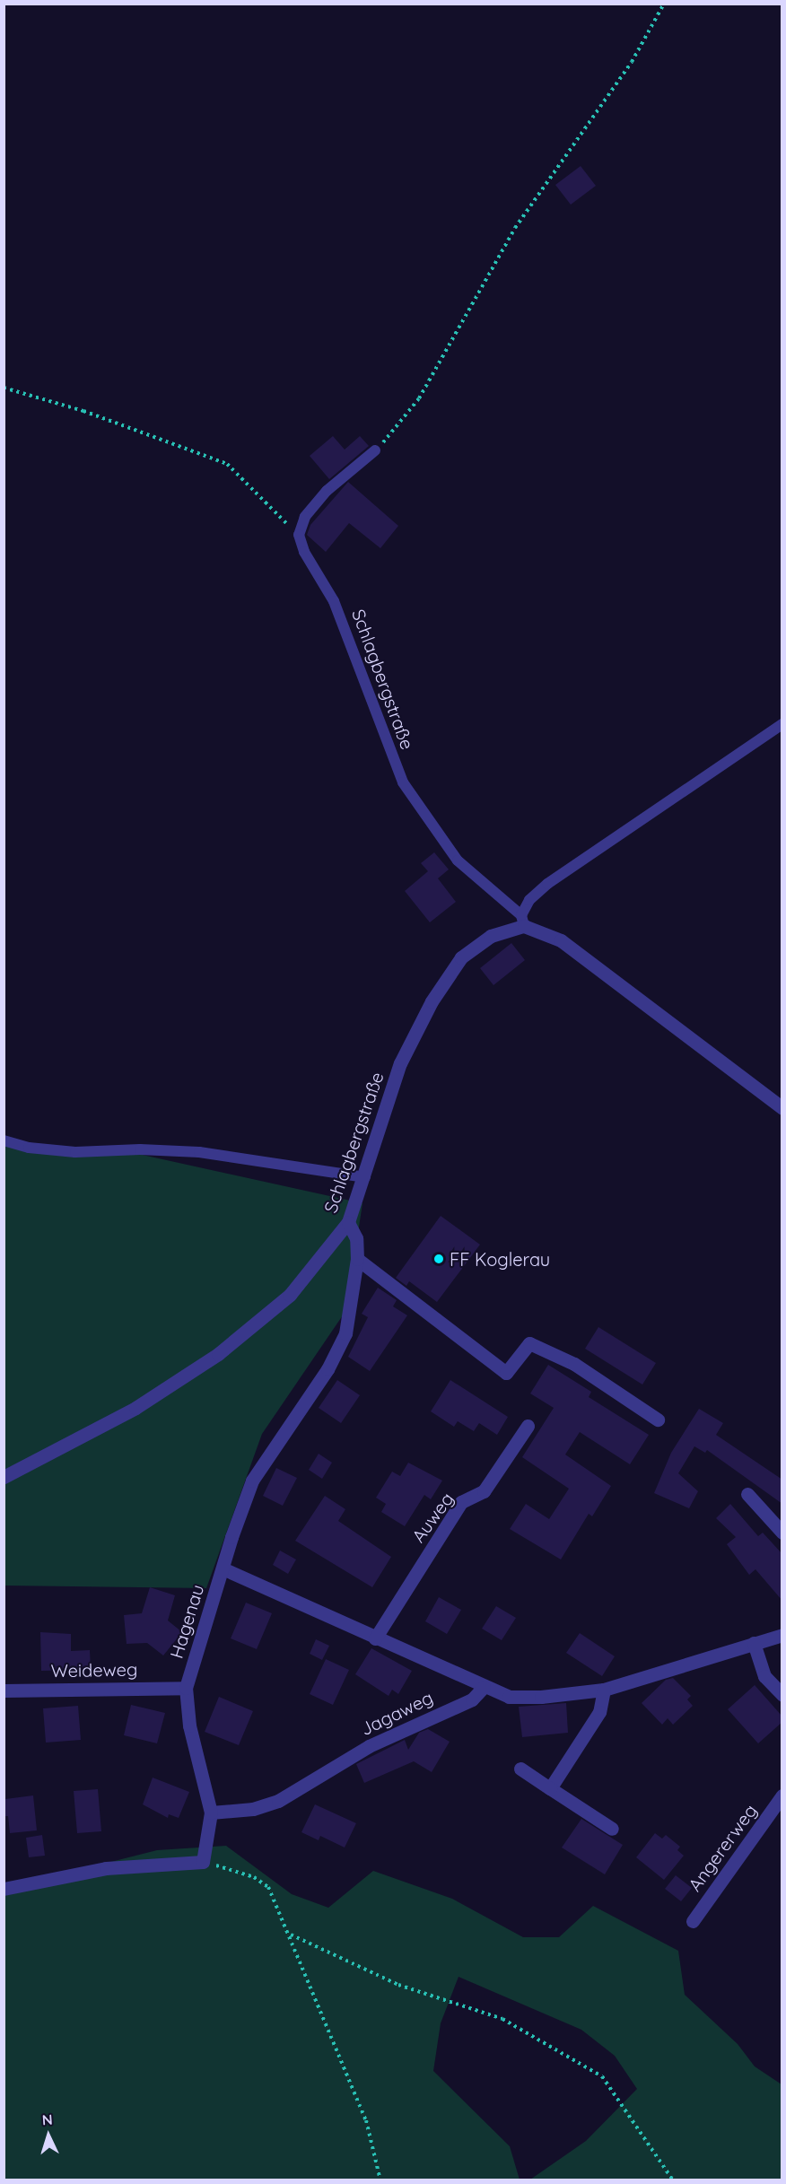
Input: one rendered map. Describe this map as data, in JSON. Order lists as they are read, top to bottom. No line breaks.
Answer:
{"streets":{"street":["Schlagbergstraße","Auweg","Hagenau","Weideweg","Jagaweg","Angererweg"]},"crossings":[["Schlagbergstraße","Hagenau"],["Hagenau","Weideweg"],["Hagenau","Jagaweg"]],"places":["FF Koglerau"],"north":"top"}
